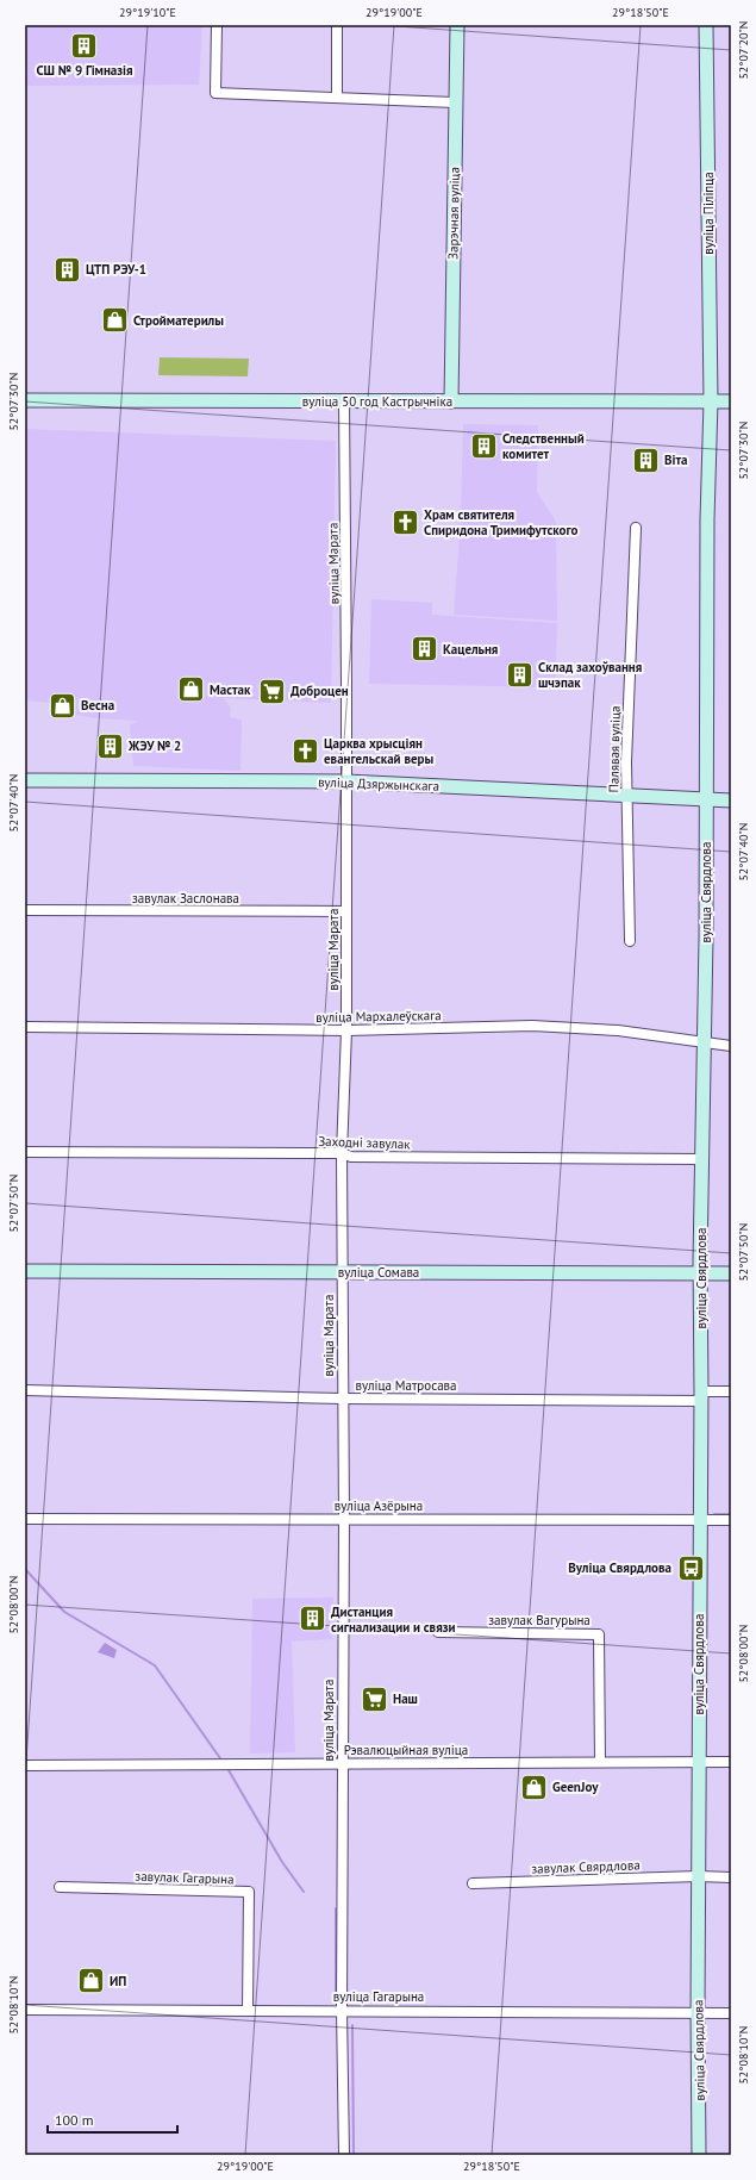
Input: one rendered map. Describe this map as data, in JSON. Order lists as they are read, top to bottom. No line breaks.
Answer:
{"streets":{"main road":["Зарэчная вуліца","вуліца Піліпца","вуліца 50 год Кастрычніка","вуліца Дзяржынскага","вуліца Свярдлова","вуліца Сомава"],"street":["вуліца Марата","Палявая вуліца","завулак Заслонава","вуліца Мархалеўскага","Заходні завулак","вуліца Матросава","вуліца Азёрына","завулак Вагурына","Рэвалюцыйная вуліца","завулак Свярдлова","завулак Гагарына","вуліца Гагарына"]},"crossings":[["Зарэчная вуліца","вуліца 50 год Кастрычніка"],["вуліца Піліпца","вуліца 50 год Кастрычніка"],["вуліца Піліпца","вуліца Свярдлова"],["вуліца 50 год Кастрычніка","вуліца Марата"],["вуліца 50 год Кастрычніка","вуліца Свярдлова"],["вуліца Марата","вуліца Дзяржынскага"],["вуліца Марата","завулак Заслонава"],["вуліца Марата","вуліца Мархалеўскага"],["вуліца Марата","Заходні завулак"],["вуліца Марата","вуліца Сомава"],["вуліца Марата","вуліца Матросава"],["вуліца Марата","вуліца Азёрына"],["вуліца Марата","Рэвалюцыйная вуліца"],["вуліца Марата","вуліца Гагарына"],["Палявая вуліца","вуліца Дзяржынскага"],["вуліца Дзяржынскага","вуліца Свярдлова"],["вуліца Свярдлова","вуліца Мархалеўскага"],["вуліца Свярдлова","Заходні завулак"],["вуліца Свярдлова","вуліца Сомава"],["вуліца Свярдлова","вуліца Матросава"],["вуліца Свярдлова","вуліца Азёрына"],["вуліца Свярдлова","Рэвалюцыйная вуліца"],["вуліца Свярдлова","завулак Свярдлова"],["вуліца Свярдлова","вуліца Гагарына"],["завулак Вагурына","Рэвалюцыйная вуліца"],["завулак Гагарына","вуліца Гагарына"]],"places":{"building":["СШ № 9 Гімназія","ЦТП РЭУ-1","Следственный комитет","Віта","Кацельня","Склад захоўвання шчэпак","ЖЭУ № 2","Дистанция сигнализации и связи"],"shop":["Стройматерилы","Мастак","Весна","GeenJoy","ИП"],"church":["Храм святителя Спиридона Тримифутского","Царква хрысціян евангельскай веры"],"supermarket":["Доброцен","Наш"],"bus stop":["Вуліца Свярдлова"]},"scale_bar":"100 m","coordinates":["29°19'10\"E","29°19'00\"E","29°18'50\"E","52°07'20\"N","52°07'30\"N","52°07'40\"N","52°07'50\"N","52°08'00\"N","52°08'10\"N"]}
